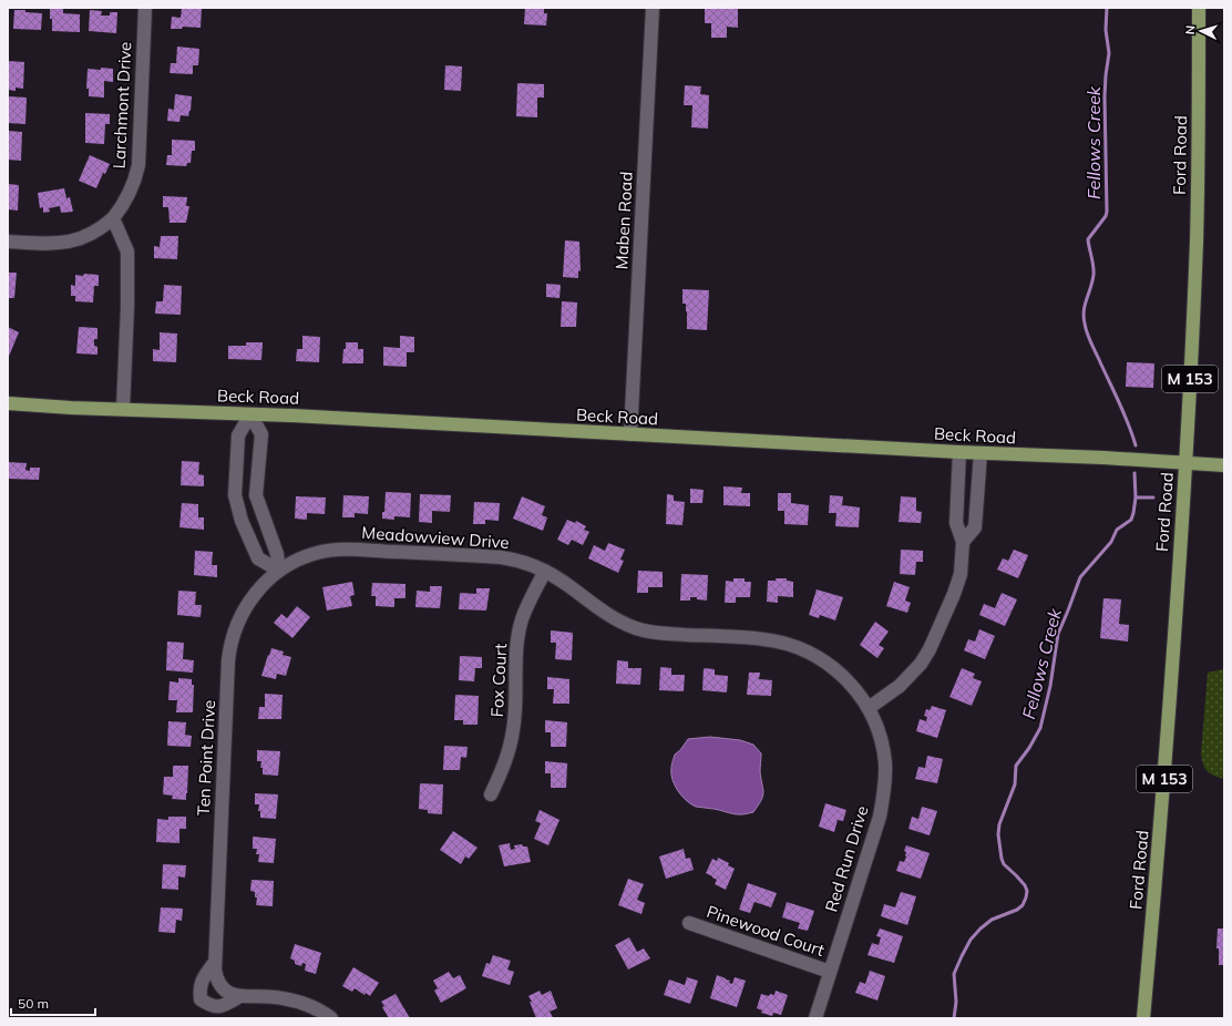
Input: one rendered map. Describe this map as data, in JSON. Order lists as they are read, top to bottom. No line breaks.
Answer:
{"streets":{"main road":["Ford Road","M 153","Beck Road"],"street":["Larchmont Drive","Maben Road","Meadowview Drive","Fox Court","Ten Point Drive","Red Run Drive","Pinewood Court"]},"crossings":[["Ford Road","Beck Road"],["Maben Road","Beck Road"],["Meadowview Drive","Fox Court"],["Meadowview Drive","Ten Point Drive"],["Meadowview Drive","Red Run Drive"],["Red Run Drive","Pinewood Court"]],"water":["Fellows Creek"],"scale_bar":"50 m","north":"left"}
